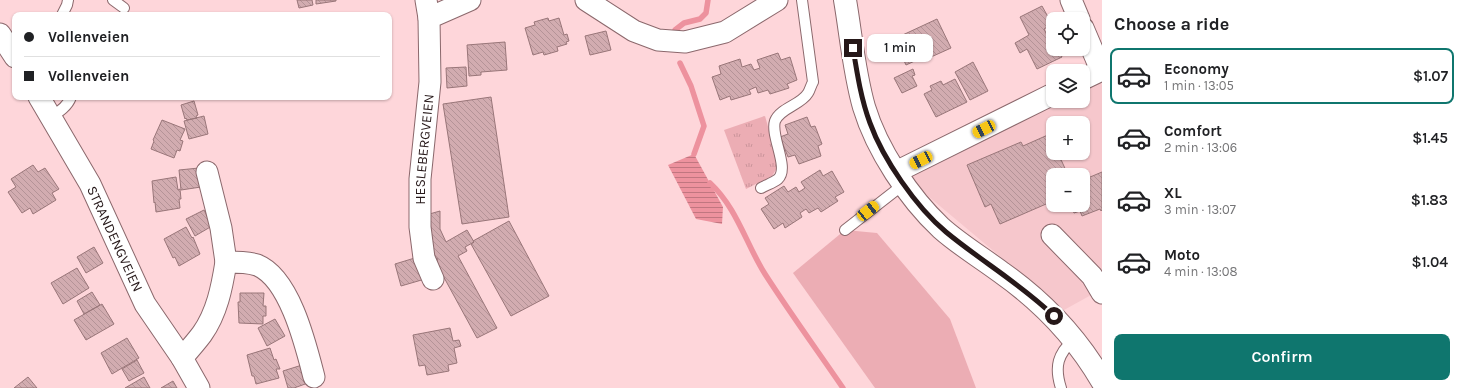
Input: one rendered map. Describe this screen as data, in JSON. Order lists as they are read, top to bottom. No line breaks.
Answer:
{"streets":{"street":["HESLEBERGVEIEN","STRANDENGVEIEN"]},"page":{"heading":"Choose a ride","map_buttons":["+","−"],"banner":["Vollenveien","Vollenveien"],"bubble":"1 min","list":[{"name":"Economy","note":"1 min · 13:05","value":"$1.07"},{"name":"Comfort","note":"2 min · 13:06","value":"$1.45"},{"name":"XL","note":"3 min · 13:07","value":"$1.83"},{"name":"Moto","note":"4 min · 13:08","value":"$1.04"}],"buttons":"Confirm"}}
